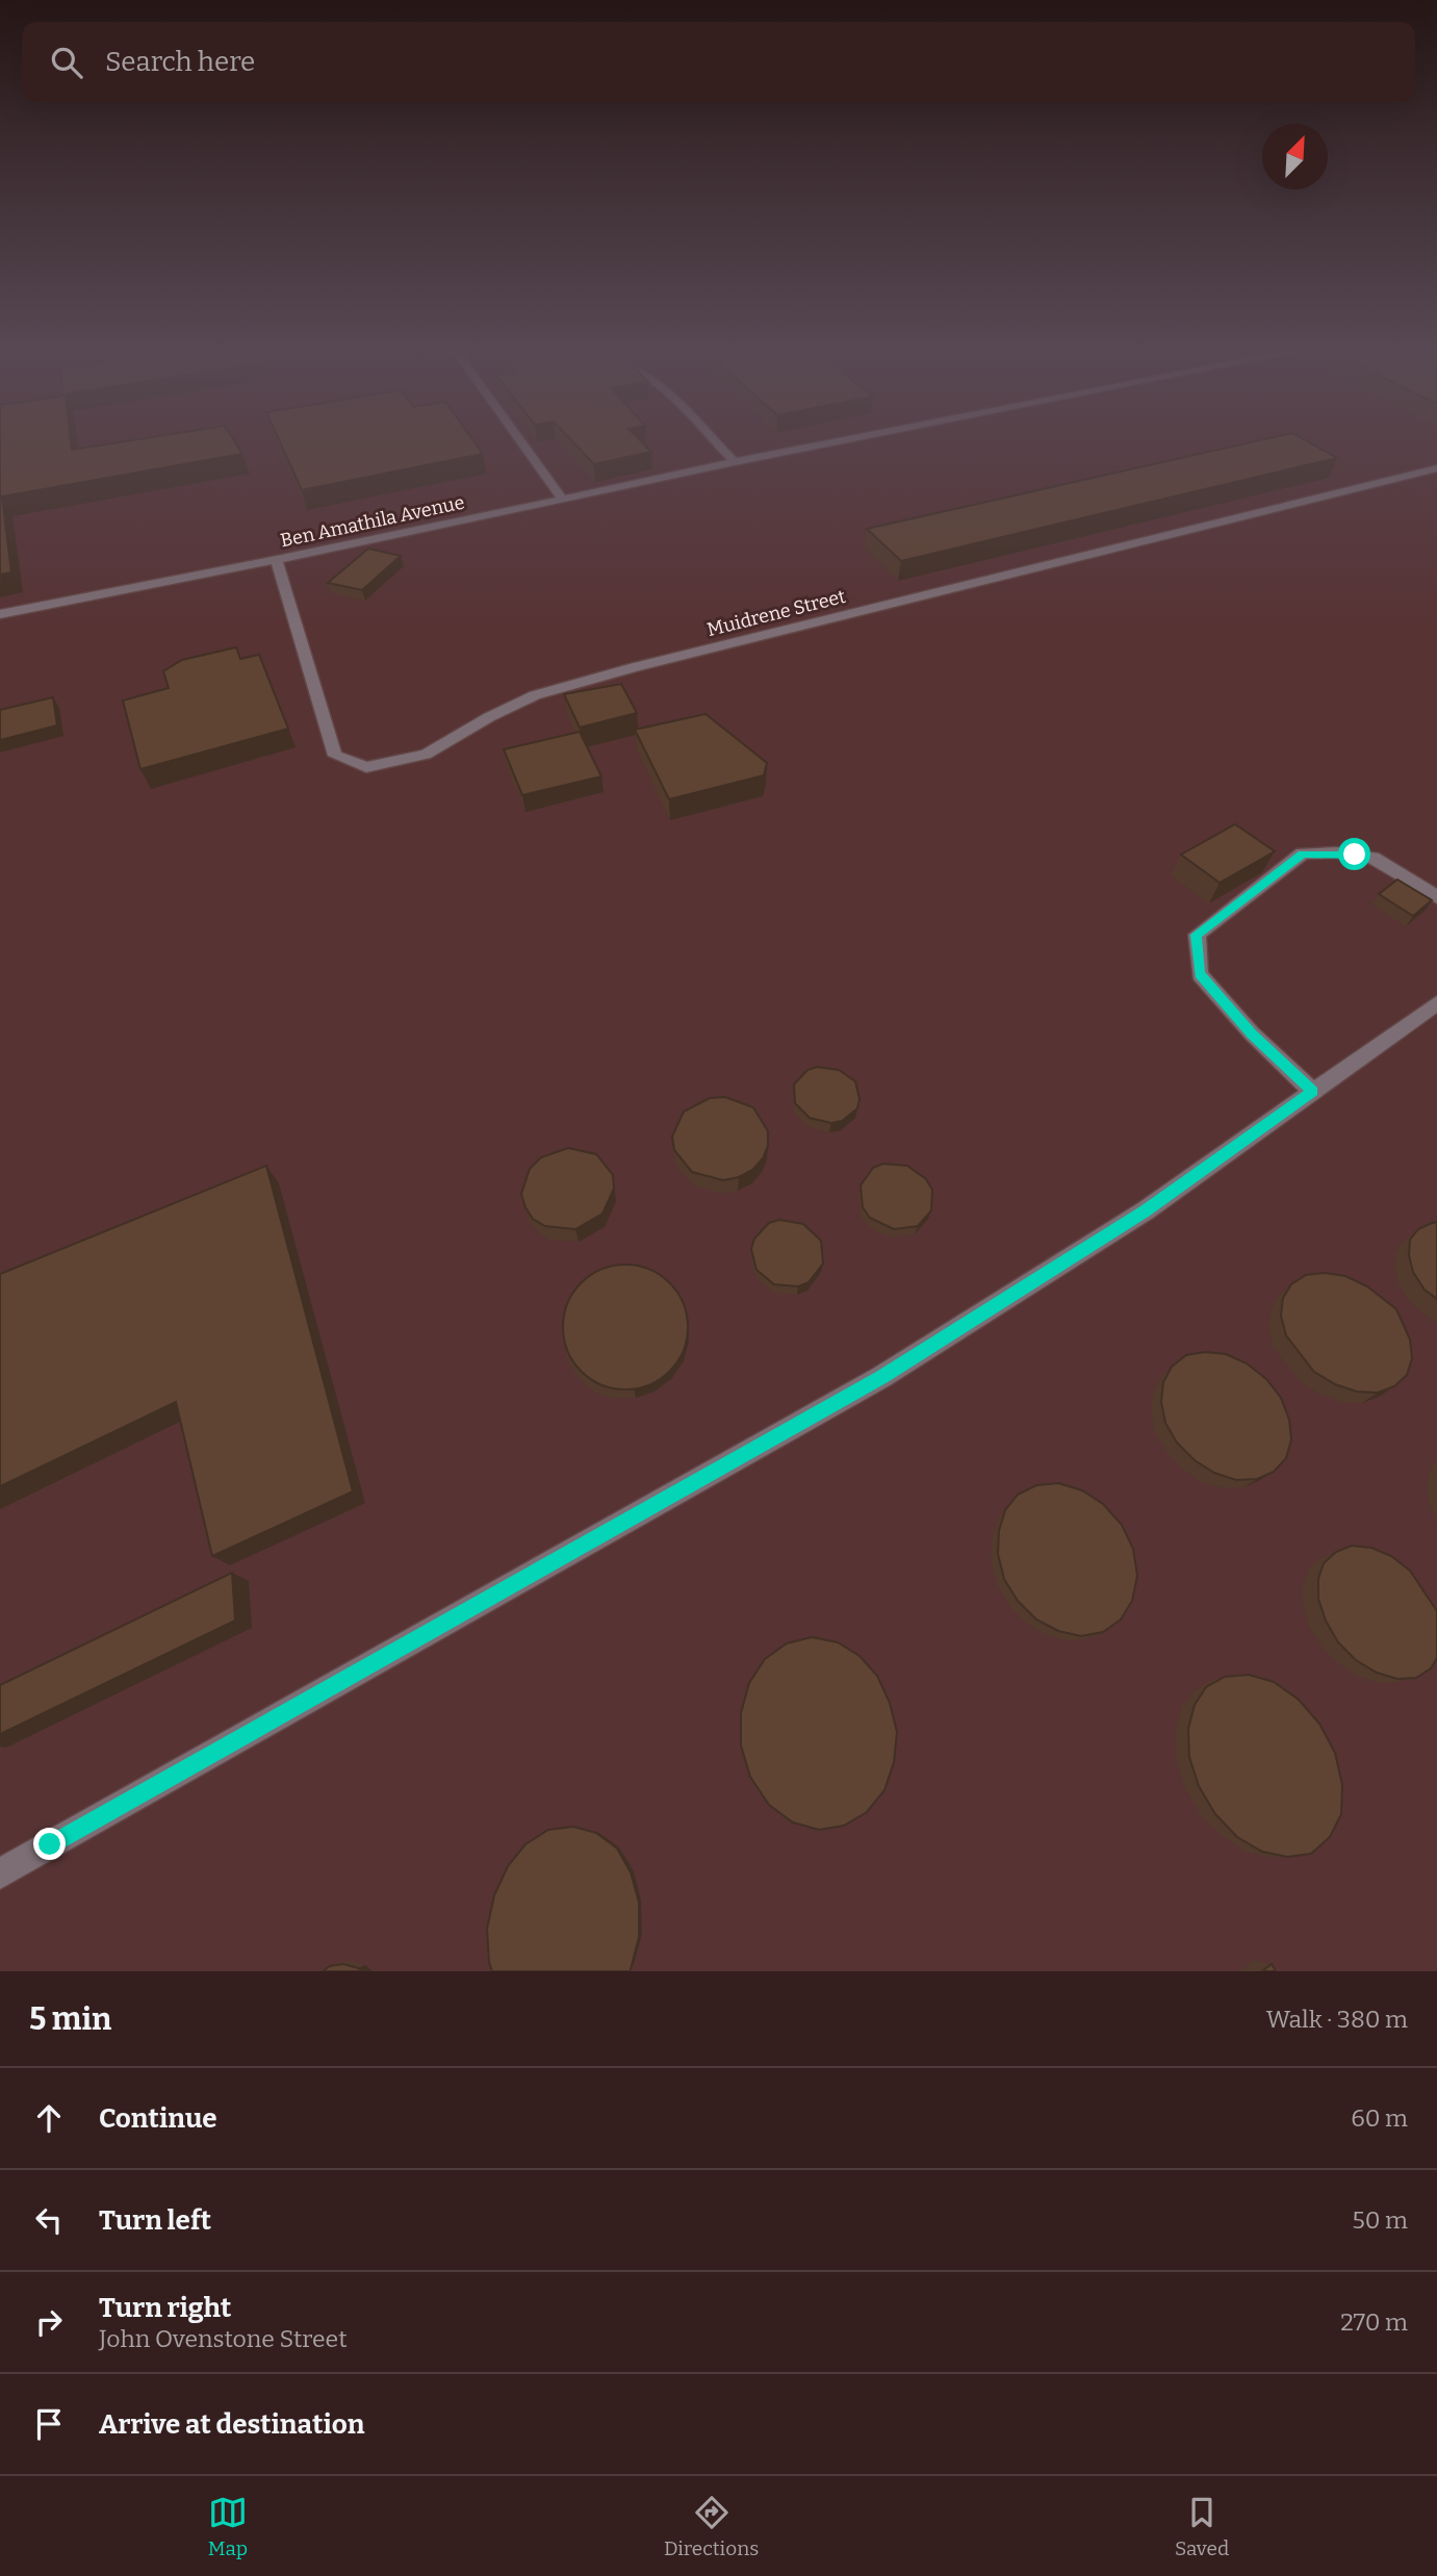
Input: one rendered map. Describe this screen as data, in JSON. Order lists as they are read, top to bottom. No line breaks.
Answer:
{"streets":{"street":["Ben Amathila Avenue","Muidrene Street"]},"crossings":[["Ben Amathila Avenue","Muidrene Street"]],"north":"top right","page":{"search":"Search here","heading":["5 min","Walk · 380 m"],"list":[["Continue","60 m"],["Turn left","50 m"],["Turn right","John Ovenstone Street","270 m"],"Arrive at destination"],"nav":["Map","Directions","Saved"]}}
